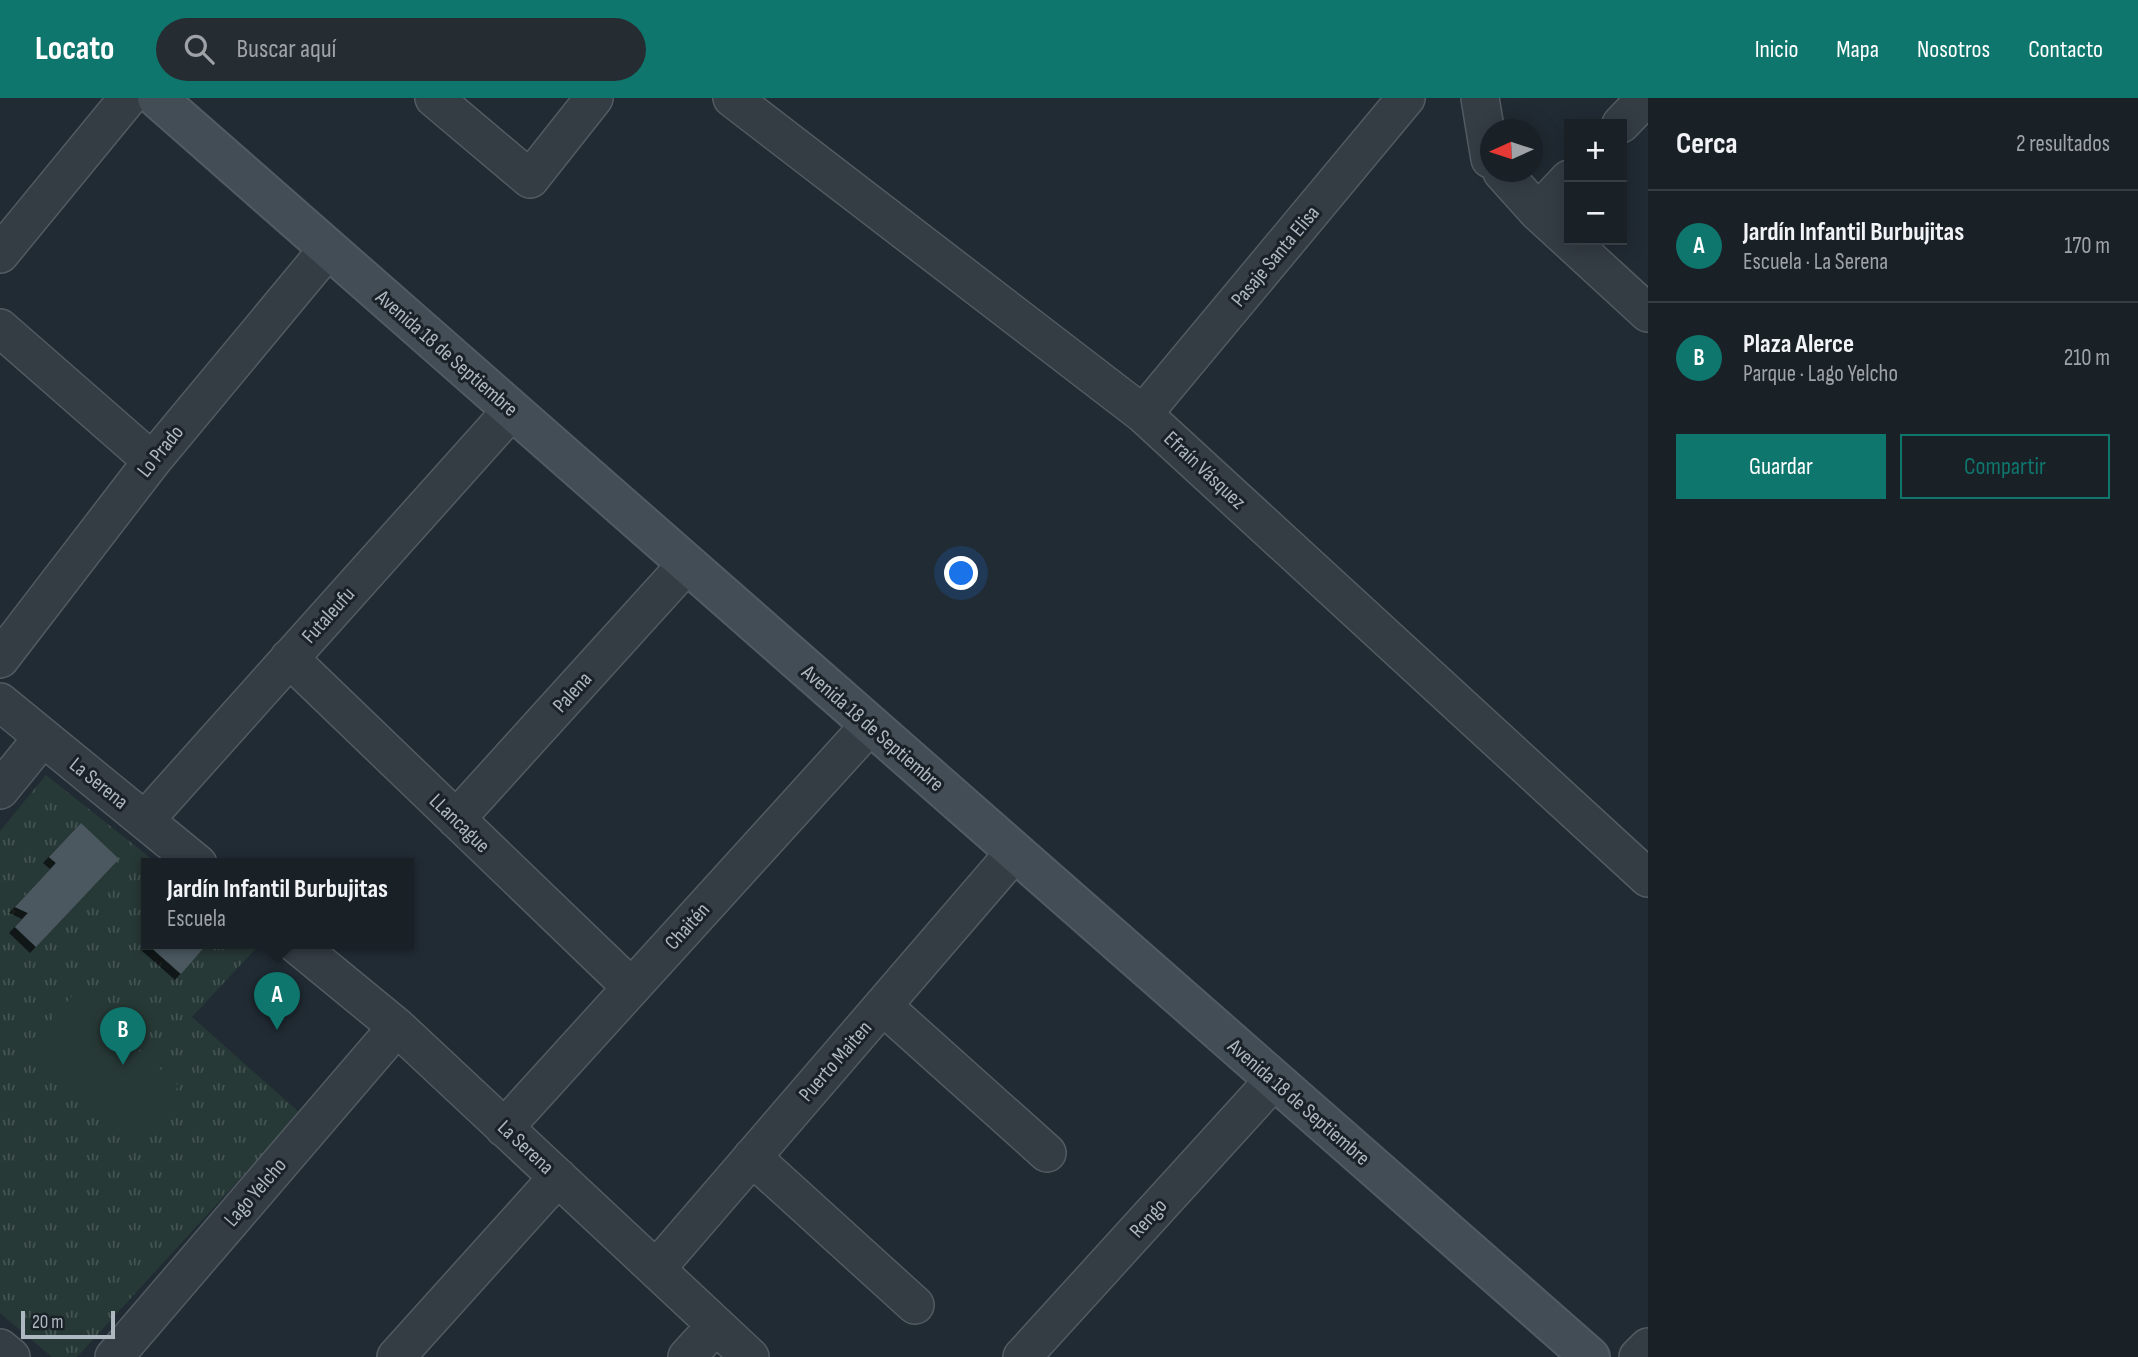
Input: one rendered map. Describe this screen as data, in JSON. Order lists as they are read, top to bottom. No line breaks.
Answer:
{"streets":{"street":["Pasaje Santa Elisa","Avenida 18 de Septiembre","Lo Prado","Efraín Vásquez","Futaleufu","Palena","La Serena","LLancague","Chaitén","Puerto Maiten","Lago Yelcho","Rengo"]},"crossings":[["Pasaje Santa Elisa","Efraín Vásquez"],["Avenida 18 de Septiembre","Lo Prado"],["Avenida 18 de Septiembre","Futaleufu"],["Avenida 18 de Septiembre","Palena"],["Avenida 18 de Septiembre","Chaitén"],["Avenida 18 de Septiembre","Puerto Maiten"],["Avenida 18 de Septiembre","Rengo"],["Futaleufu","La Serena"],["Futaleufu","LLancague"],["Palena","LLancague"],["La Serena","Chaitén"],["La Serena","Puerto Maiten"],["La Serena","Lago Yelcho"],["LLancague","Chaitén"]],"scale_bar":"20 m","north":"left","page":{"header":"Locato","search":"Buscar aquí","nav":["Inicio","Mapa","Nosotros","Contacto"],"heading":["Cerca","2 resultados"],"map_buttons":["+","−"],"list":[{"mark":"A","name":"Jardín Infantil Burbujitas","note":"Escuela · La Serena","value":"170 m"},{"mark":"B","name":"Plaza Alerce","note":"Parque · Lago Yelcho","value":"210 m"}],"buttons":["Guardar","Compartir"],"popup":["Jardín Infantil Burbujitas","Escuela"],"pins":["A","B"],"scale":"20 m"}}
